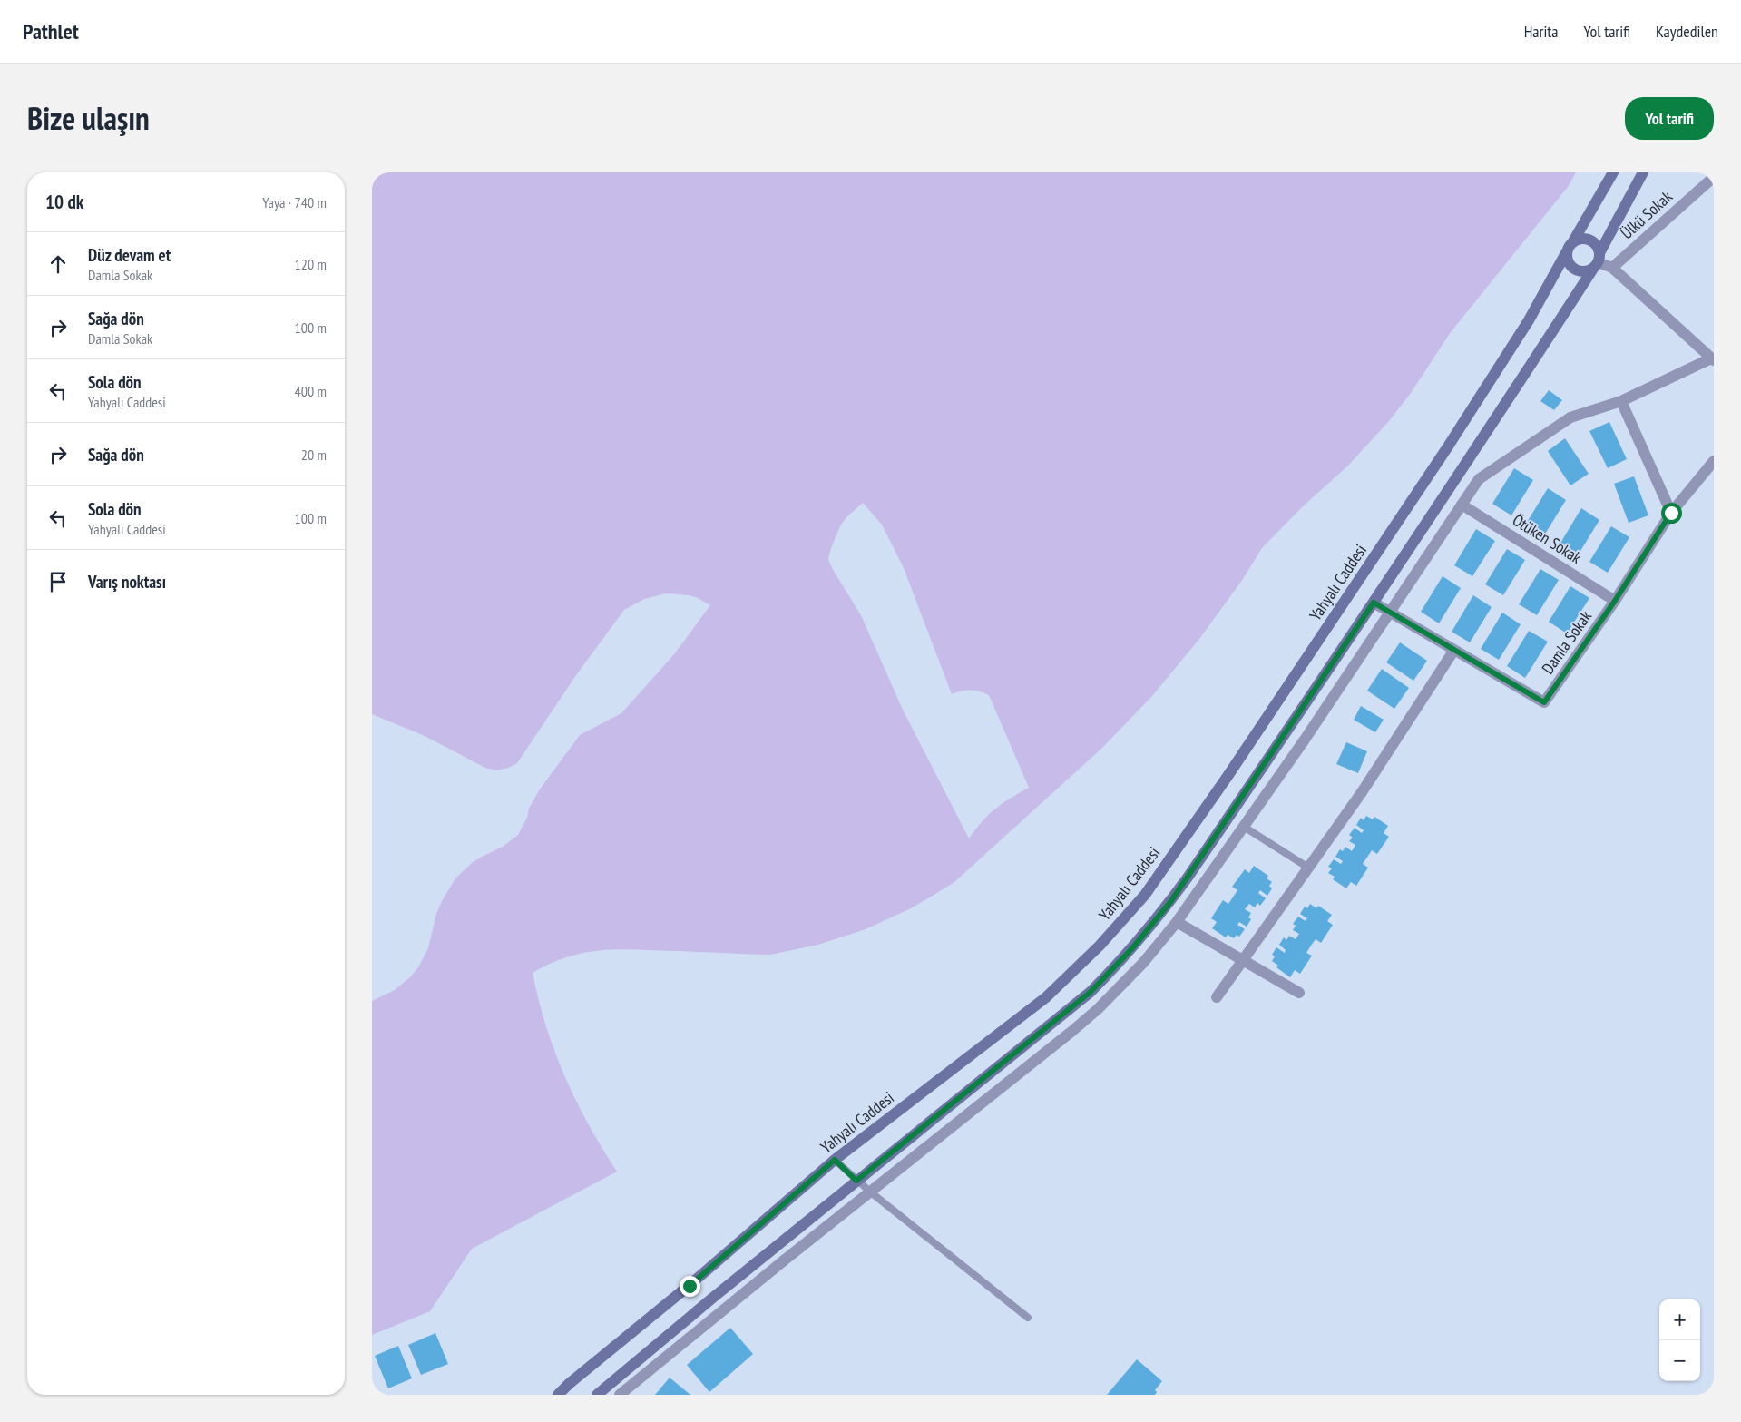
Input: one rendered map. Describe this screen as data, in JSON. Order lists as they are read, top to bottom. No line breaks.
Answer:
{"streets":{"main road":["Yahyalı Caddesi"],"street":["Ülkü Sokak","Ötüken Sokak","Damla Sokak"]},"crossings":[["Ötüken Sokak","Damla Sokak"]],"page":{"header":"Pathlet","nav":["Harita","Yol tarifi","Kaydedilen"],"title":"Bize ulaşın","buttons":"Yol tarifi","heading":["10 dk","Yaya · 740 m"],"list":[["Düz devam et","Damla Sokak","120 m"],["Sağa dön","Damla Sokak","100 m"],["Sola dön","Yahyalı Caddesi","400 m"],["Sağa dön","20 m"],["Sola dön","Yahyalı Caddesi","100 m"],"Varış noktası"],"map_buttons":["+","−"]}}
